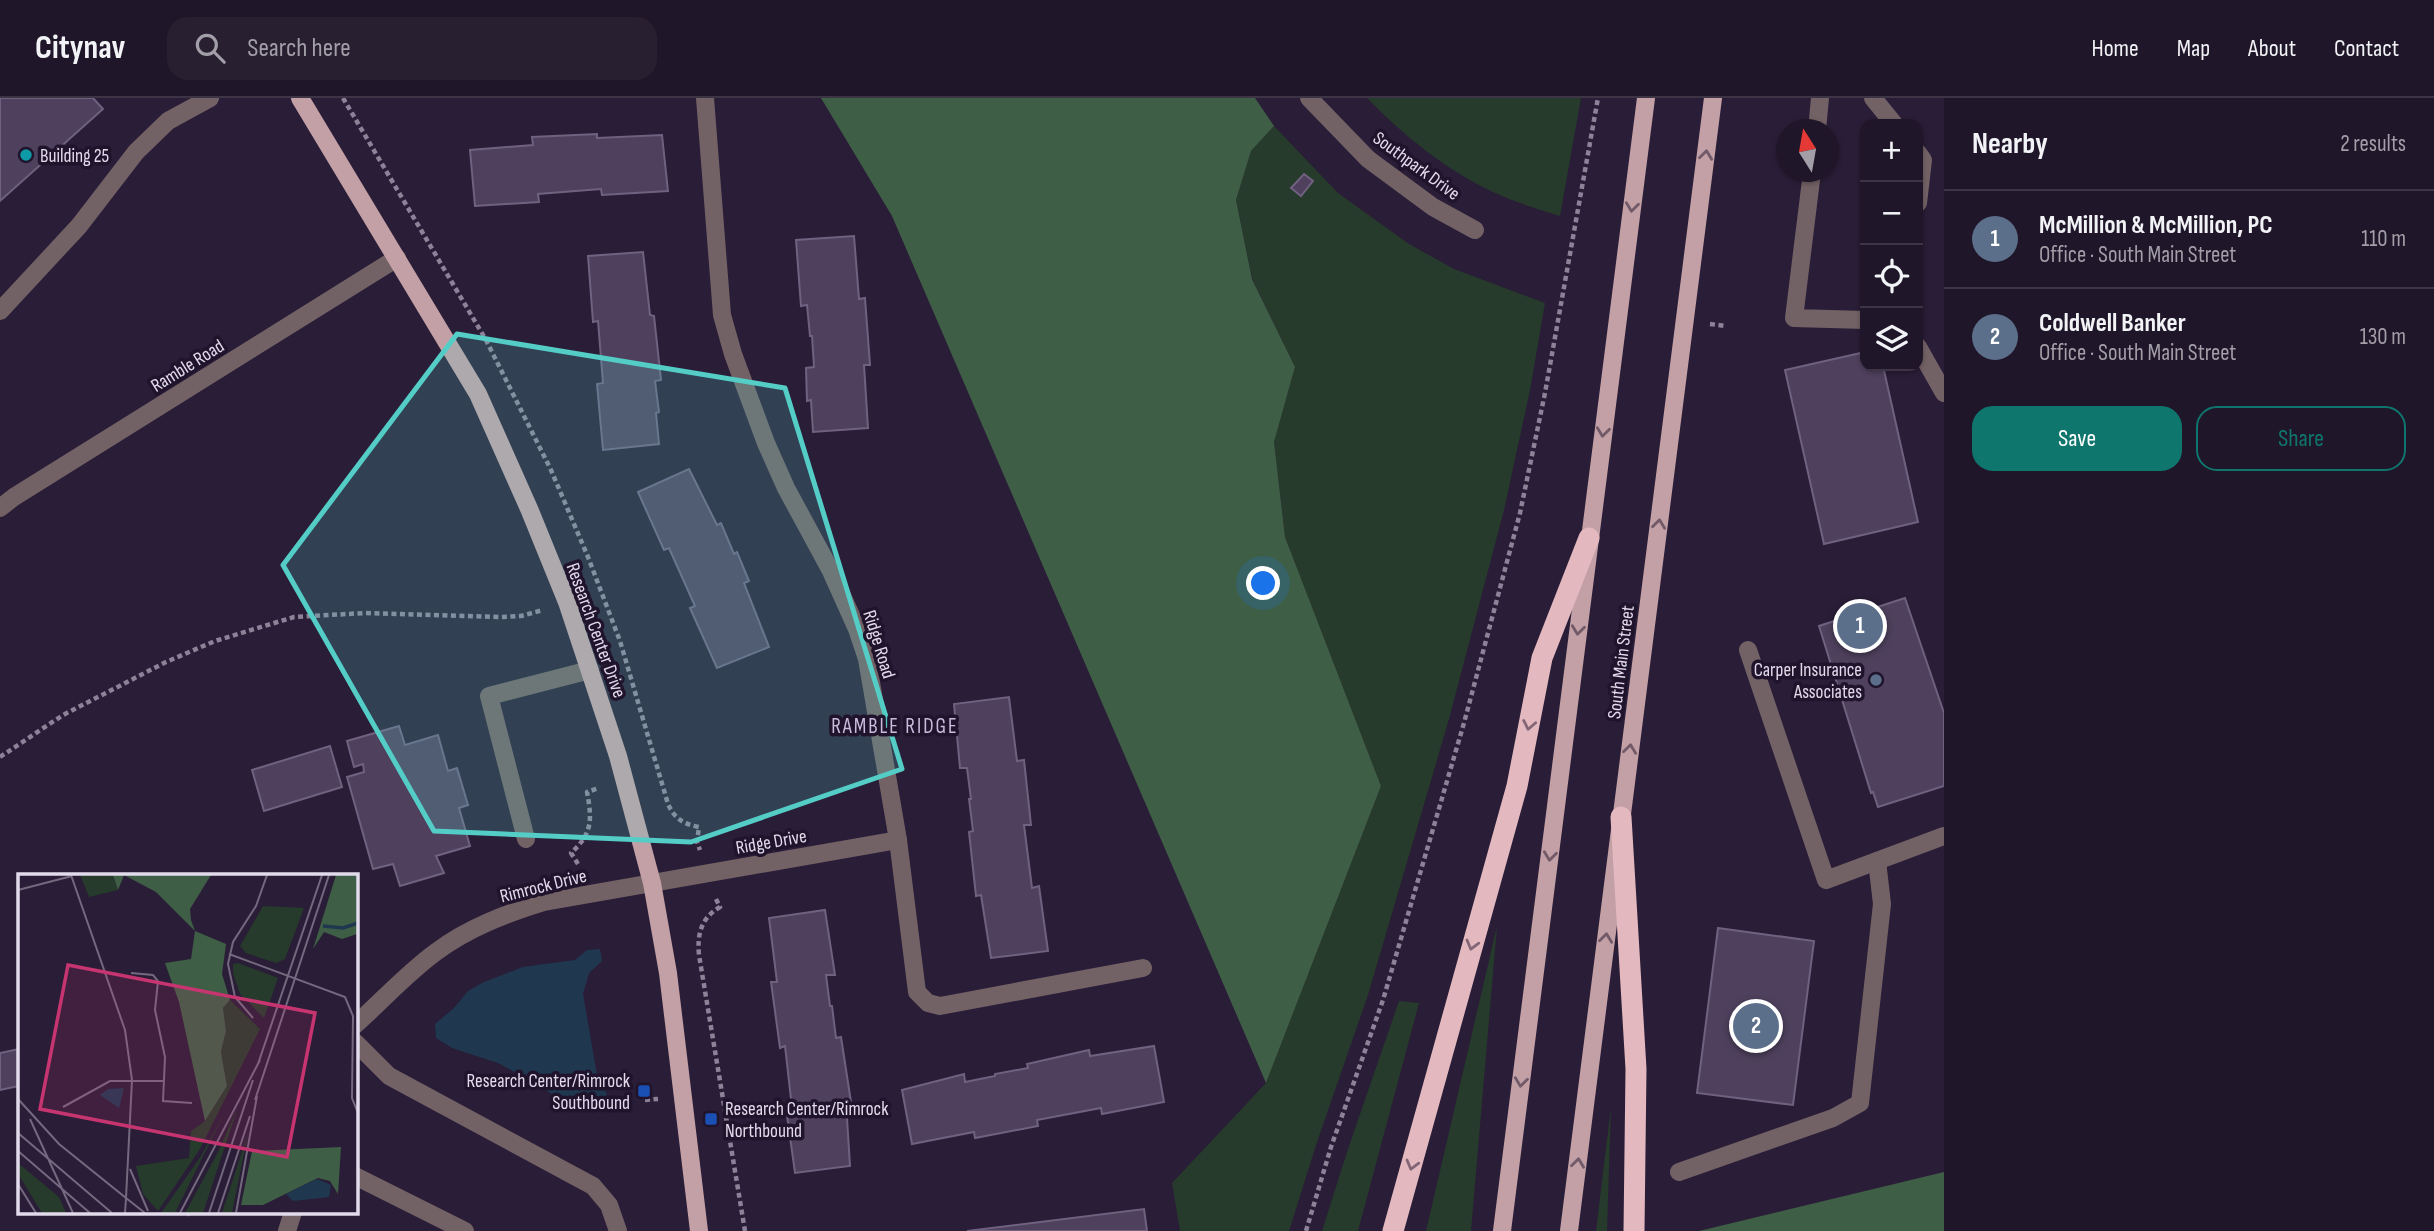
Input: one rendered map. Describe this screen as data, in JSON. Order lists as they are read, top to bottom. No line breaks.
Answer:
{"streets":{"main road":["Research Center Drive","South Main Street"],"street":["Southpark Drive","Ramble Road","Ridge Road","Ridge Drive","Rimrock Drive"]},"crossings":[["Ramble Road","Research Center Drive"],["Research Center Drive","Ridge Drive"],["Research Center Drive","Rimrock Drive"],["Ridge Road","Ridge Drive"],["Ridge Drive","Rimrock Drive"]],"districts":["RAMBLE RIDGE"],"places":{"other":["Building 25","Carper Insurance Associates"],"transit":["Research Center/Rimrock Southbound","Research Center/Rimrock Northbound"]},"north":"top","page":{"header":"Citynav","search":"Search here","nav":["Home","Map","About","Contact"],"heading":["Nearby","2 results"],"map_buttons":["+","−"],"list":[{"mark":"1","name":"McMillion & McMillion, PC","note":"Office · South Main Street","value":"110 m"},{"mark":"2","name":"Coldwell Banker","note":"Office · South Main Street","value":"130 m"}],"buttons":["Save","Share"],"pins":["1","2"]}}
